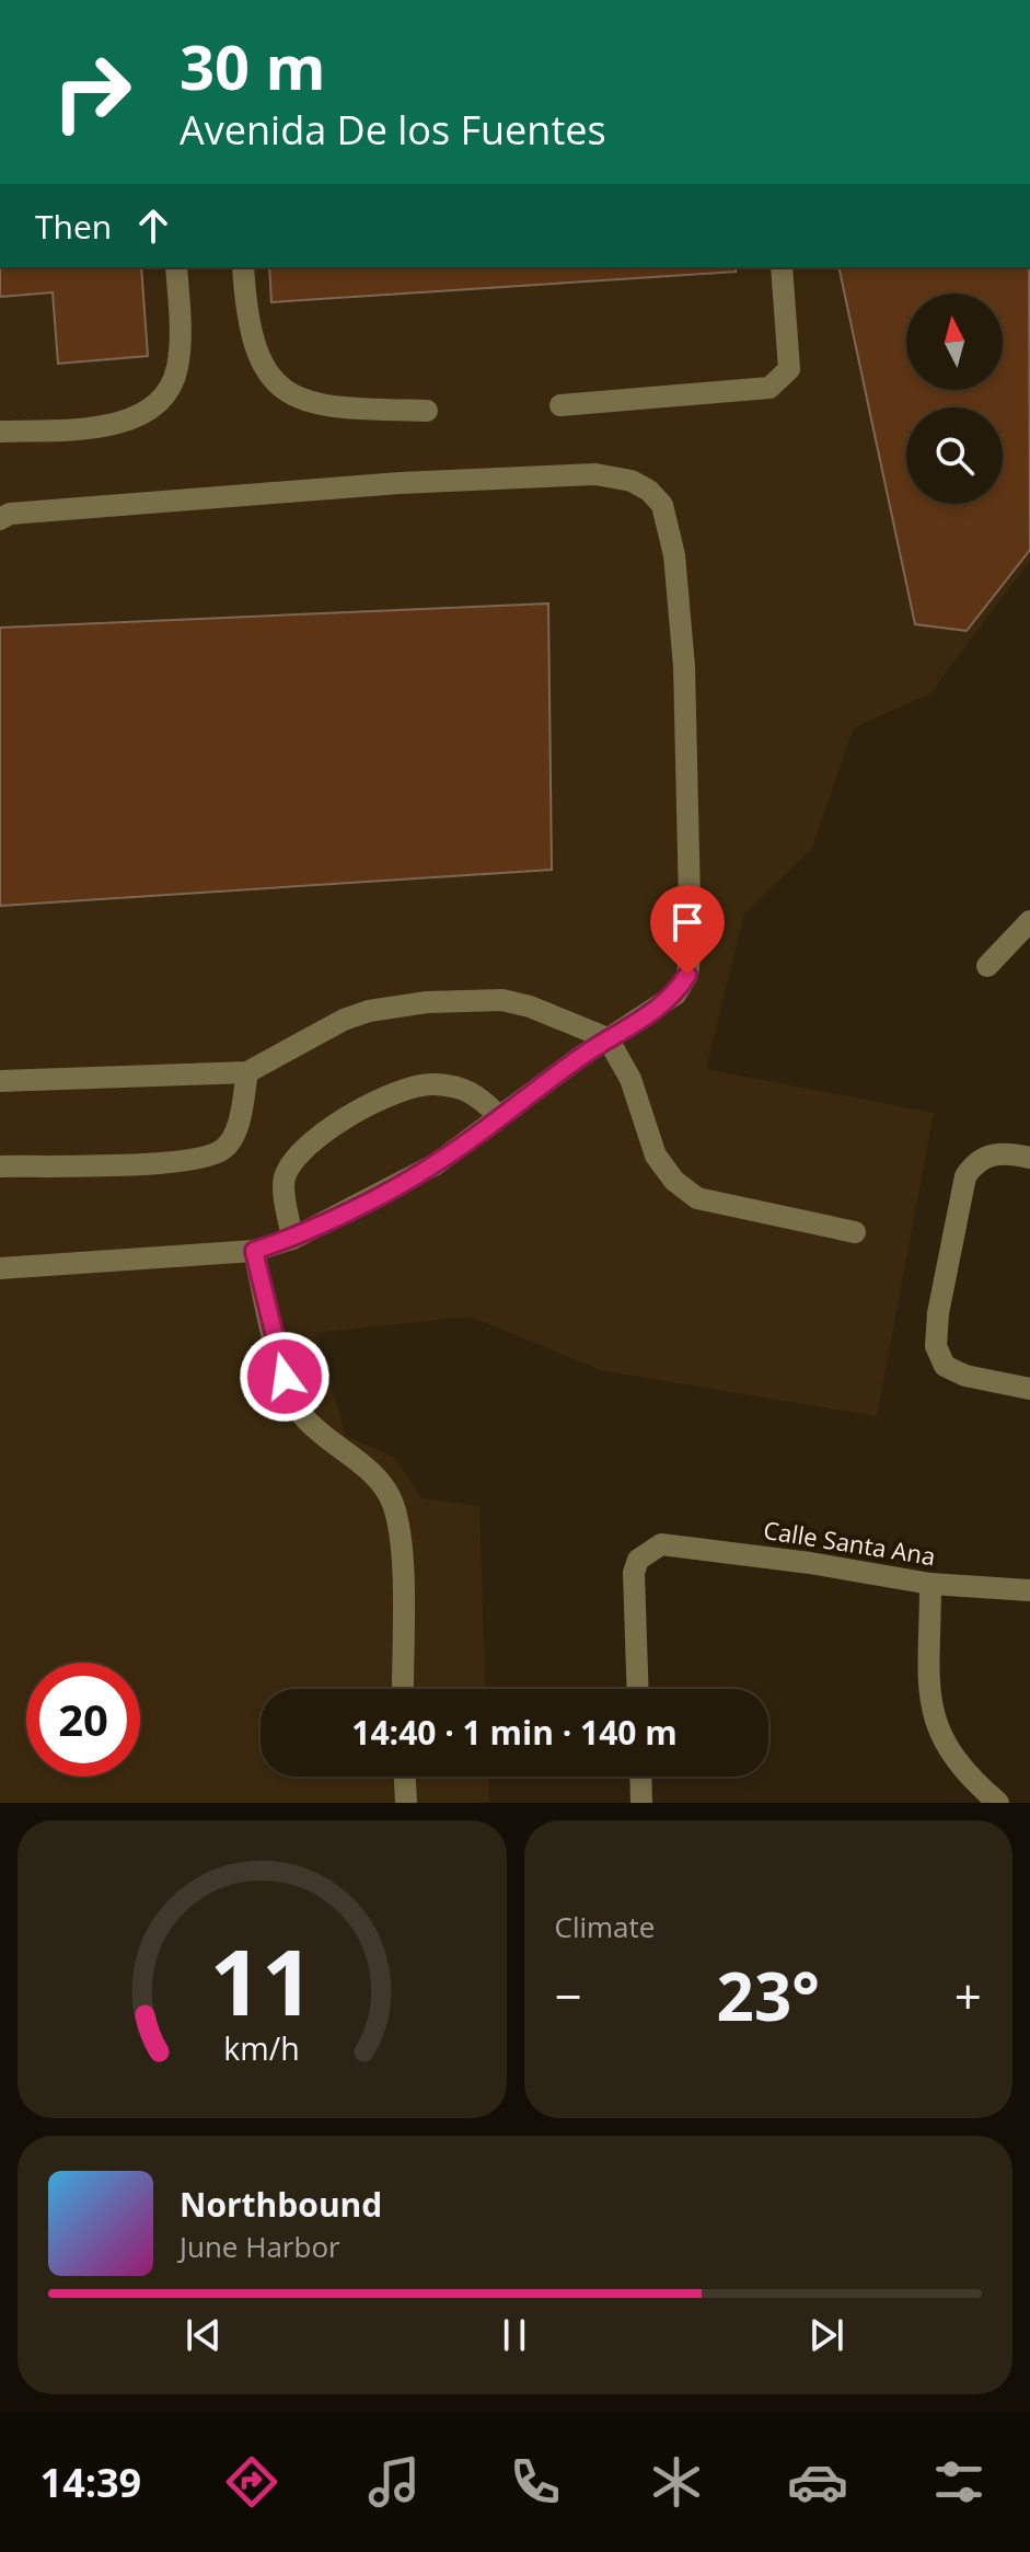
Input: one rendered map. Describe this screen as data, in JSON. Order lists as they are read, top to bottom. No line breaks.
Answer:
{"streets":{"street":["Calle Santa Ana"]},"north":"top","page":{"turn":["30 m","Avenida De los Fuentes"],"then":"Then","limit":"20","trip":"14:40 · 1 min · 140 m","tile":"Climate","heat":["−","23°","+"],"song":["Northbound","June Harbor"],"tabs":"14:39","gauge":["11","km/h"]}}
